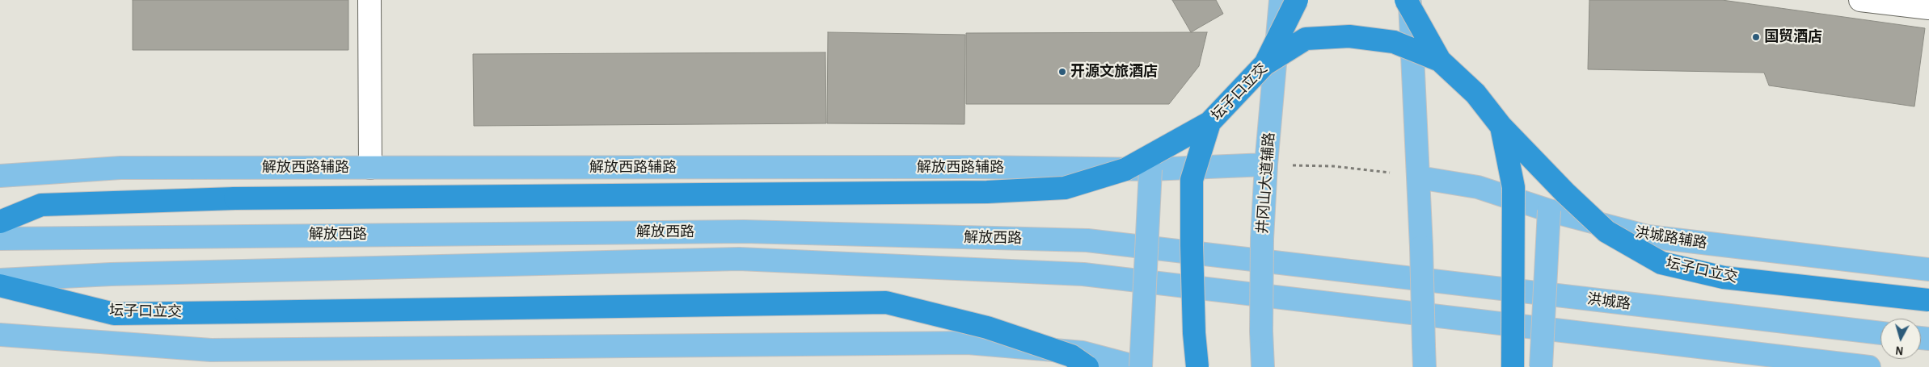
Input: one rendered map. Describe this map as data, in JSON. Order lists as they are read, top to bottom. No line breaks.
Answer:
{"streets":{"highway":["坛子口立交"],"main road":["解放西路辅路","井冈山大道辅路","解放西路","洪城路辅路","洪城路"]},"crossings":[["解放西路辅路","井冈山大道辅路"],["解放西路","洪城路"]],"places":["国贸酒店","开源文旅酒店"],"north":"bottom"}
